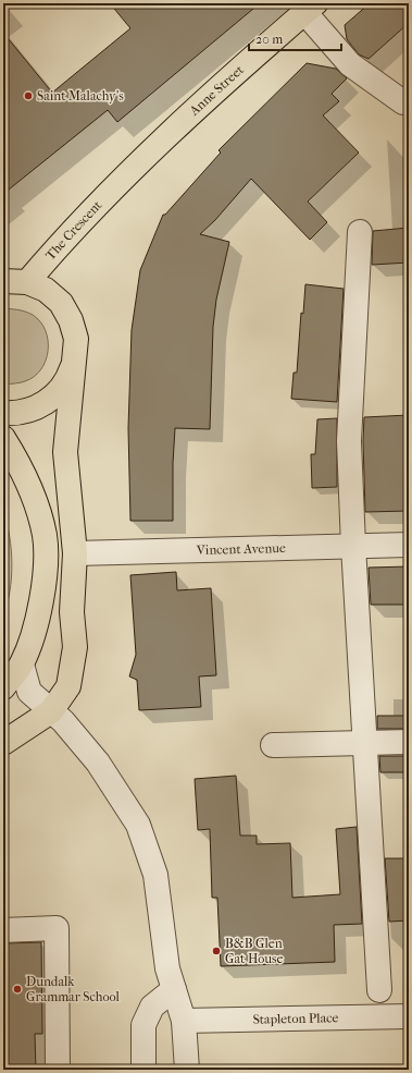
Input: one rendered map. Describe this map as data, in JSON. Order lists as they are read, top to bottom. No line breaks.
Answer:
{"streets":{"main road":["Anne Street","The Crescent"],"street":["Vincent Avenue","Stapleton Place"]},"crossings":[["Anne Street","The Crescent"]],"places":["Saint Malachy's","B&B Glen Gat House","Dundalk Grammar School"],"scale_bar":"20 m"}
